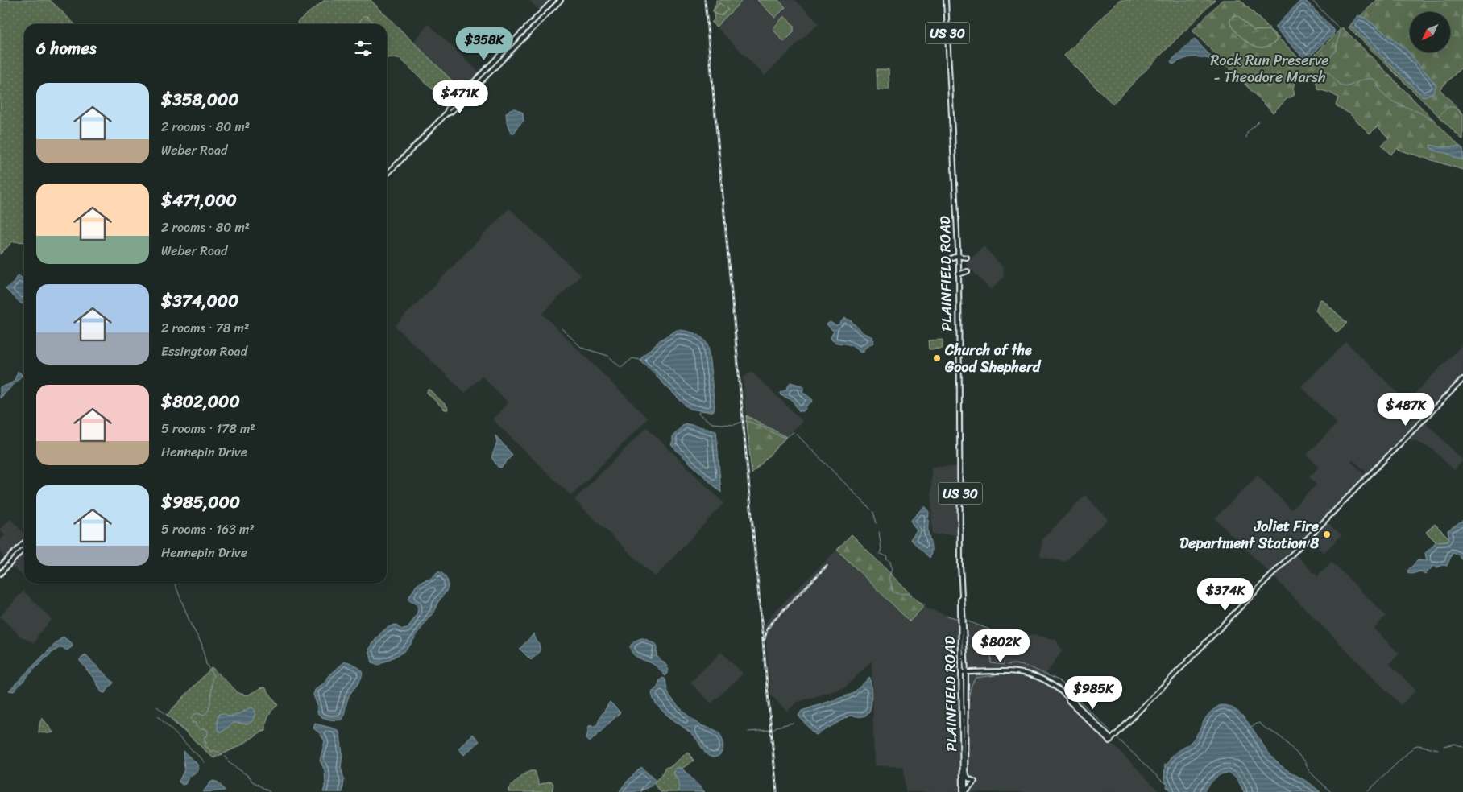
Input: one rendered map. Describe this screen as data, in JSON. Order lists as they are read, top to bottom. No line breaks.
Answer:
{"streets":{"main road":["US 30","PLAINFIELD ROAD"]},"parks":["Rock Run Preserve - Theodore Marsh"],"places":["Church of the Good Shepherd","Joliet Fire Department Station 8"],"north":"bottom left","page":{"heading":"6 homes","price":["$358K","$471K","$487K","$374K","$802K","$985K"],"list":[{"name":"$358,000","note":"2 rooms · 80 m² · Weber Road"},{"name":"$471,000","note":"2 rooms · 80 m² · Weber Road"},{"name":"$374,000","note":"2 rooms · 78 m² · Essington Road"},{"name":"$802,000","note":"5 rooms · 178 m² · Hennepin Drive"},{"name":"$985,000","note":"5 rooms · 163 m² · Hennepin Drive"}]}}
